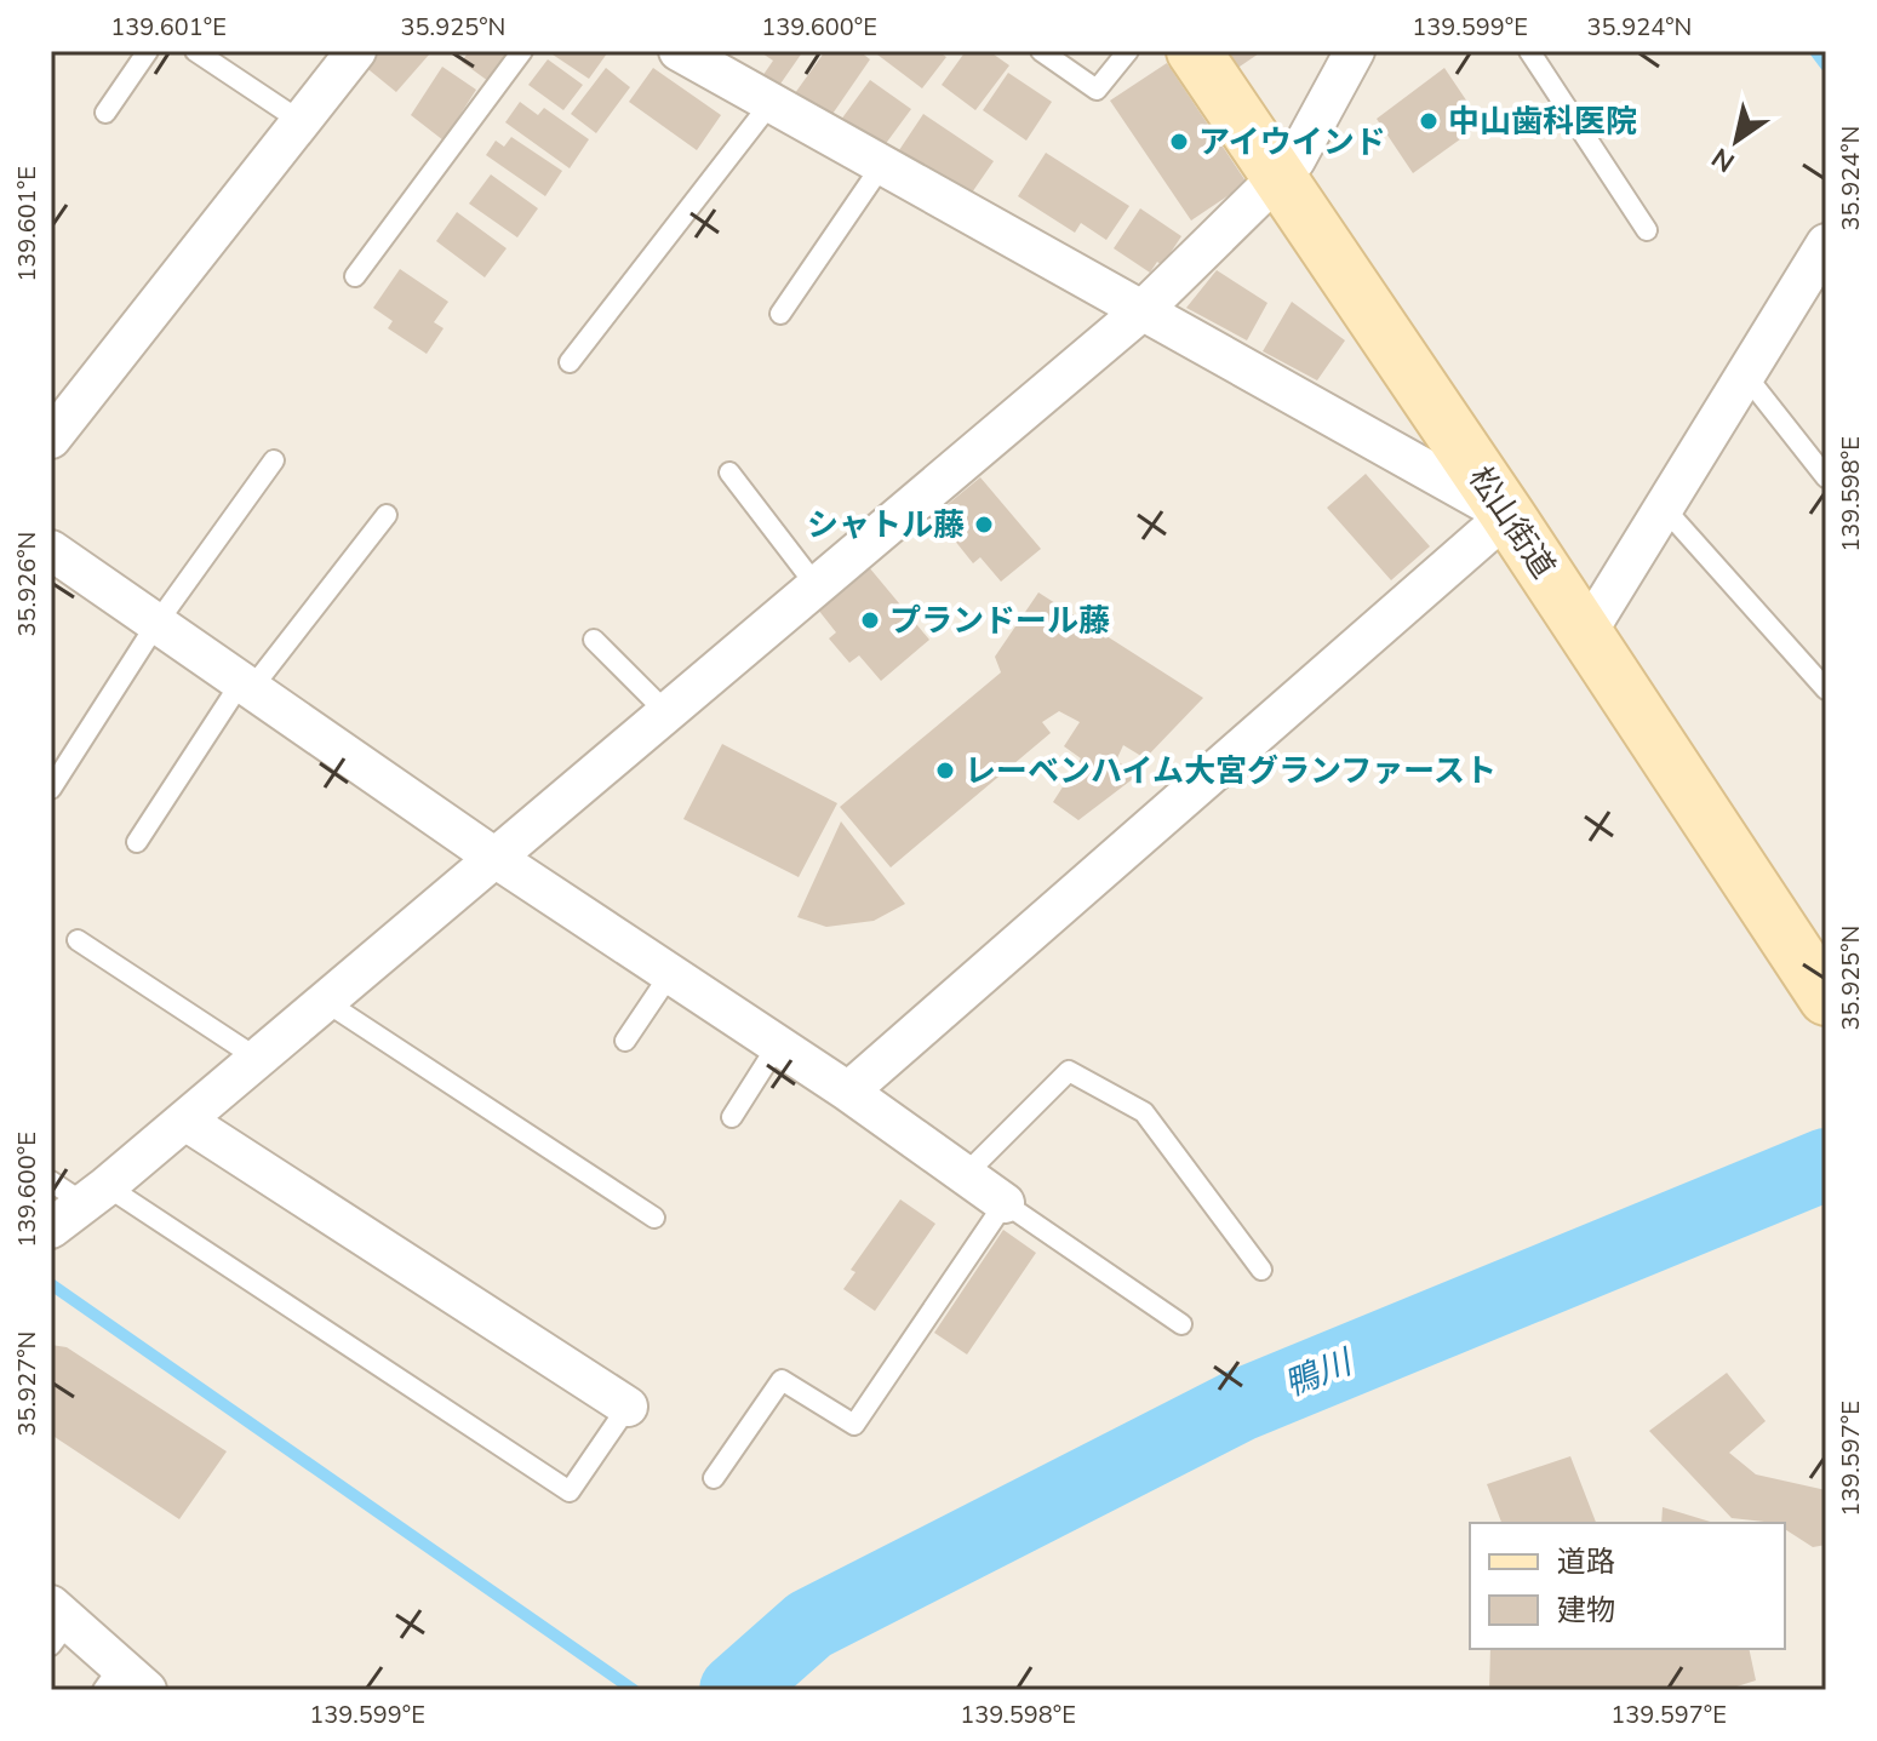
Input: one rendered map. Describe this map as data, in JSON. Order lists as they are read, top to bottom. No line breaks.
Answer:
{"streets":{"main road":["松山街道"]},"water":["鴨川"],"places":["中山歯科医院","アイウインド","シャトル藤","プランドール藤","レーベンハイム大宮グランファースト"],"legend":["道路","建物"],"north":"bottom left","coordinates":["139.601°E","35.925°N","139.600°E","139.599°E","35.924°N","139.598°E","35.926°N","35.927°N","139.597°E"]}
